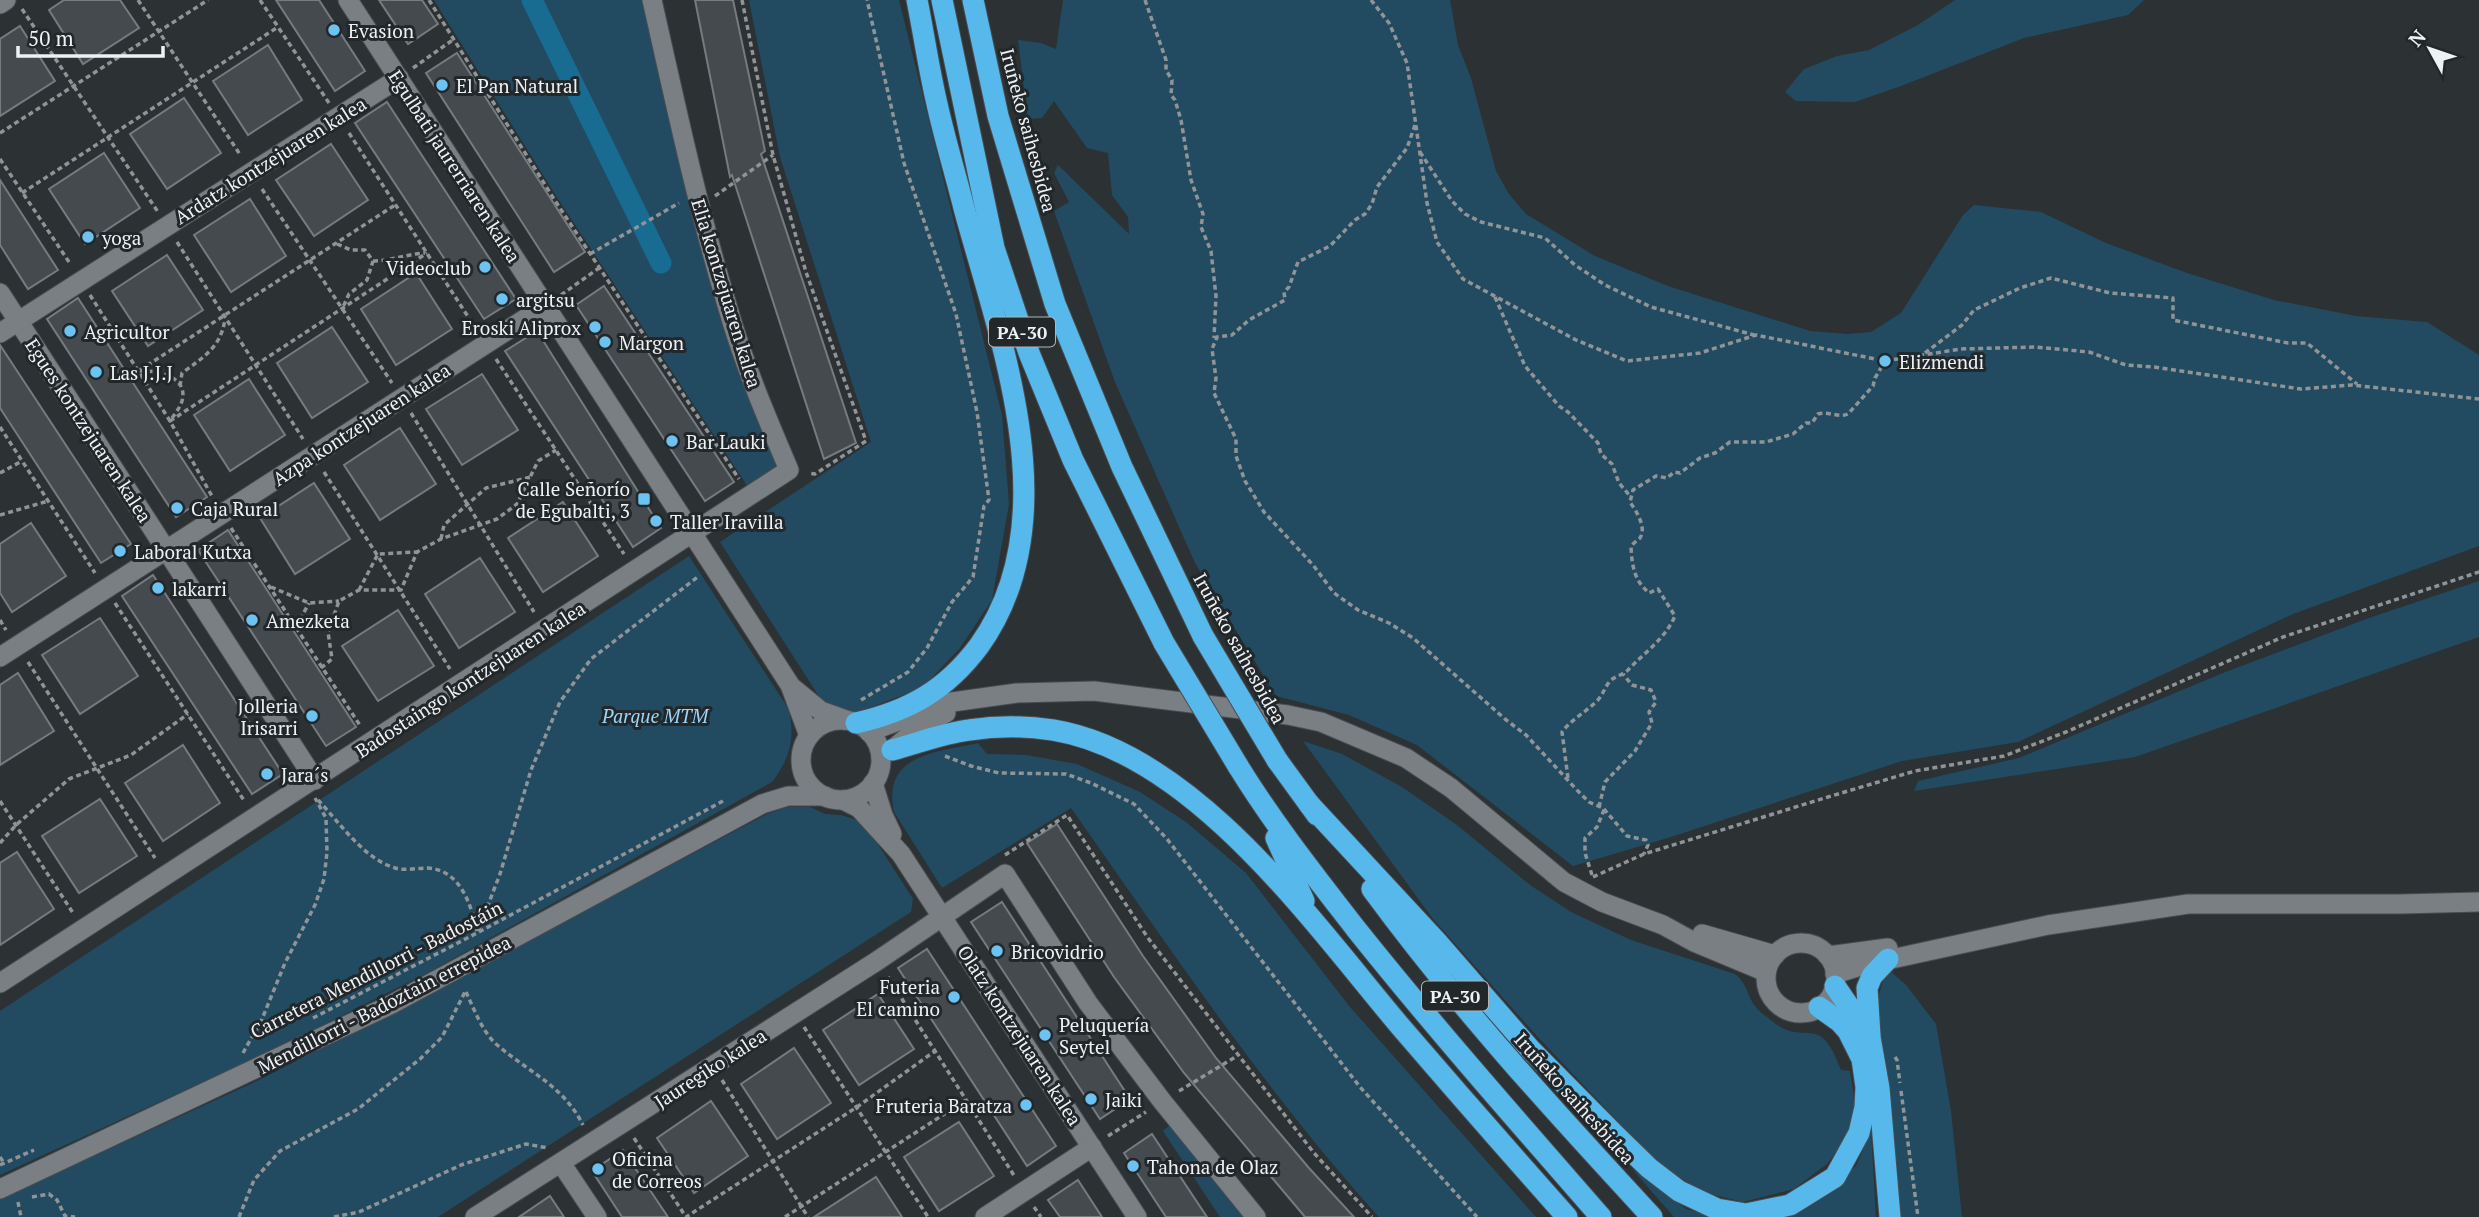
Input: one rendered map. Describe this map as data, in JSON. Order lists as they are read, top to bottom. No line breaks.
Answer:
{"streets":{"highway":["Iruñeko saihesbidea","PA-30"],"street":["Ardatz kontzejuaren kalea","Egulbati jaurerriaren kalea","Elia kontzejuaren kalea","Azpa kontzejuaren kalea","Egues kontzejuaren kalea","Badostaingo kontzejuaren kalea","Mendillorri - Badoztain errepidea","Olatz kontzejuaren kalea","Jauregiko kalea"],"path":["Carretera Mendillorri - Badostáin"]},"crossings":[["Ardatz kontzejuaren kalea","Egulbati jaurerriaren kalea"],["Ardatz kontzejuaren kalea","Egues kontzejuaren kalea"],["Egulbati jaurerriaren kalea","Azpa kontzejuaren kalea"],["Egulbati jaurerriaren kalea","Badostaingo kontzejuaren kalea"],["Egulbati jaurerriaren kalea","Mendillorri - Badoztain errepidea"],["Egulbati jaurerriaren kalea","Olatz kontzejuaren kalea"],["Azpa kontzejuaren kalea","Egues kontzejuaren kalea"],["Egues kontzejuaren kalea","Badostaingo kontzejuaren kalea"],["Mendillorri - Badoztain errepidea","Olatz kontzejuaren kalea"],["Olatz kontzejuaren kalea","Jauregiko kalea"]],"parks":["Parque MTM"],"places":{"other":["Evasion","El Pan Natural","yoga","Videoclub","argitsu","Eroski Aliprox","Agricultor","Margon","Elizmendi","Las J.J.J","Bar Lauki","Caja Rural","Taller Iravilla","Laboral Kutxa","lakarri","Amezketa","Jolleria Irisarri","Jara´s","Bricovidrio","Futeria El camino","Peluquería Seytel","Jaiki","Fruteria Baratza","Tahona de Olaz","Oficina de Correos"],"transit":["Calle Señorío de Egubalti, 3"]},"scale_bar":"50 m","north":"top left"}
